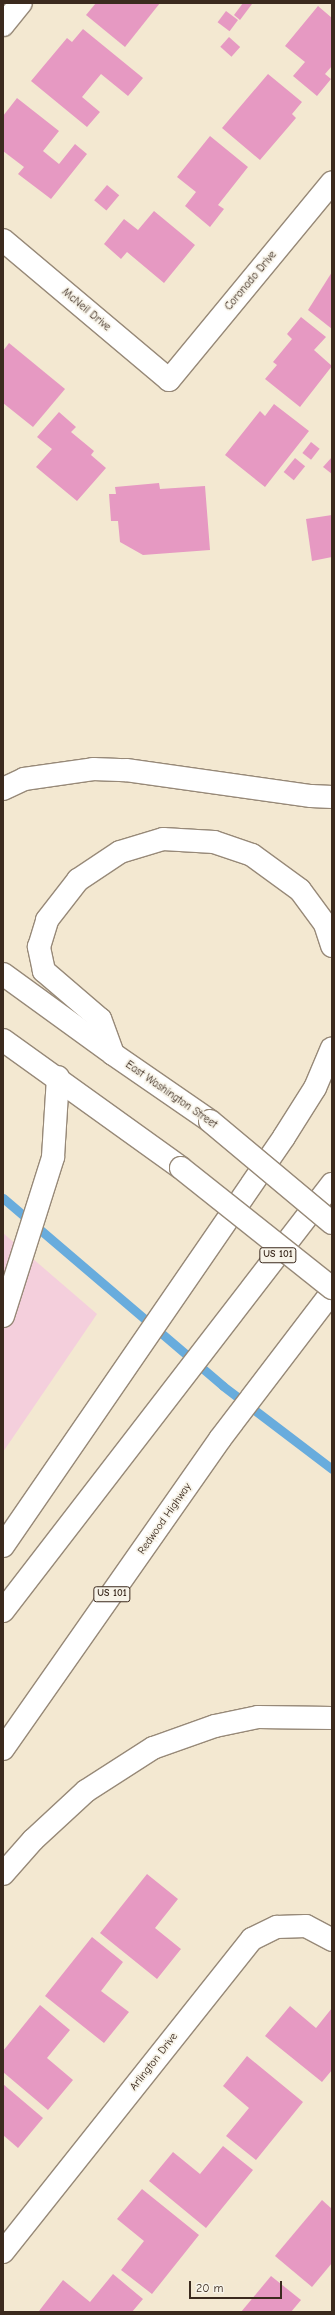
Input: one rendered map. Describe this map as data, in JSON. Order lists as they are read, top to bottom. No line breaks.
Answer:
{"streets":{"main road":["Coronado Drive","McNeil Drive","East Washington Street","US 101","Redwood Highway","Arlington Drive"]},"crossings":[["Coronado Drive","McNeil Drive"]],"scale_bar":"20 m"}
